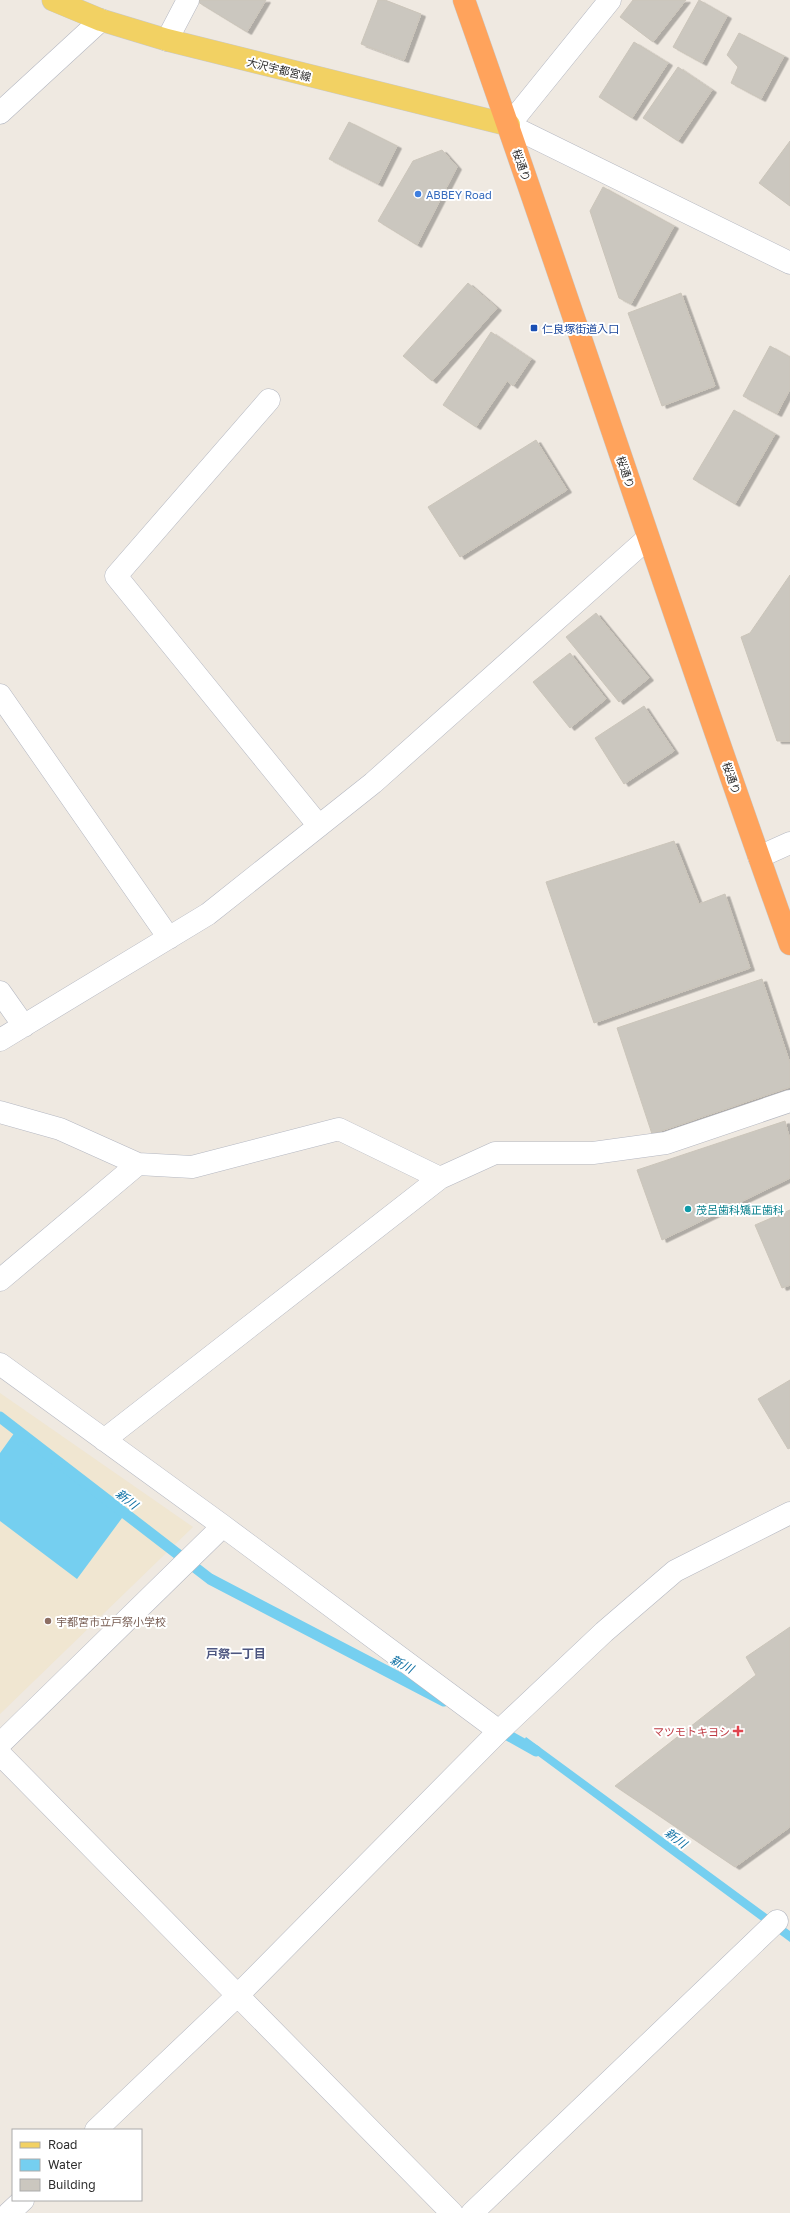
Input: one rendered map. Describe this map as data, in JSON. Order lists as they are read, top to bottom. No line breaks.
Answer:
{"streets":{"highway":["桜通り"],"main road":["大沢宇都宮線"]},"crossings":[["大沢宇都宮線","桜通り"]],"districts":["戸祭一丁目"],"water":["新川"],"places":{"other":["ABBEY Road","茂呂歯科矯正歯科","宇都宮市立戸祭小学校"],"transit":["仁良塚街道入口"],"health":["マツモトキヨシ"]},"legend":["Road","Water","Building"]}
